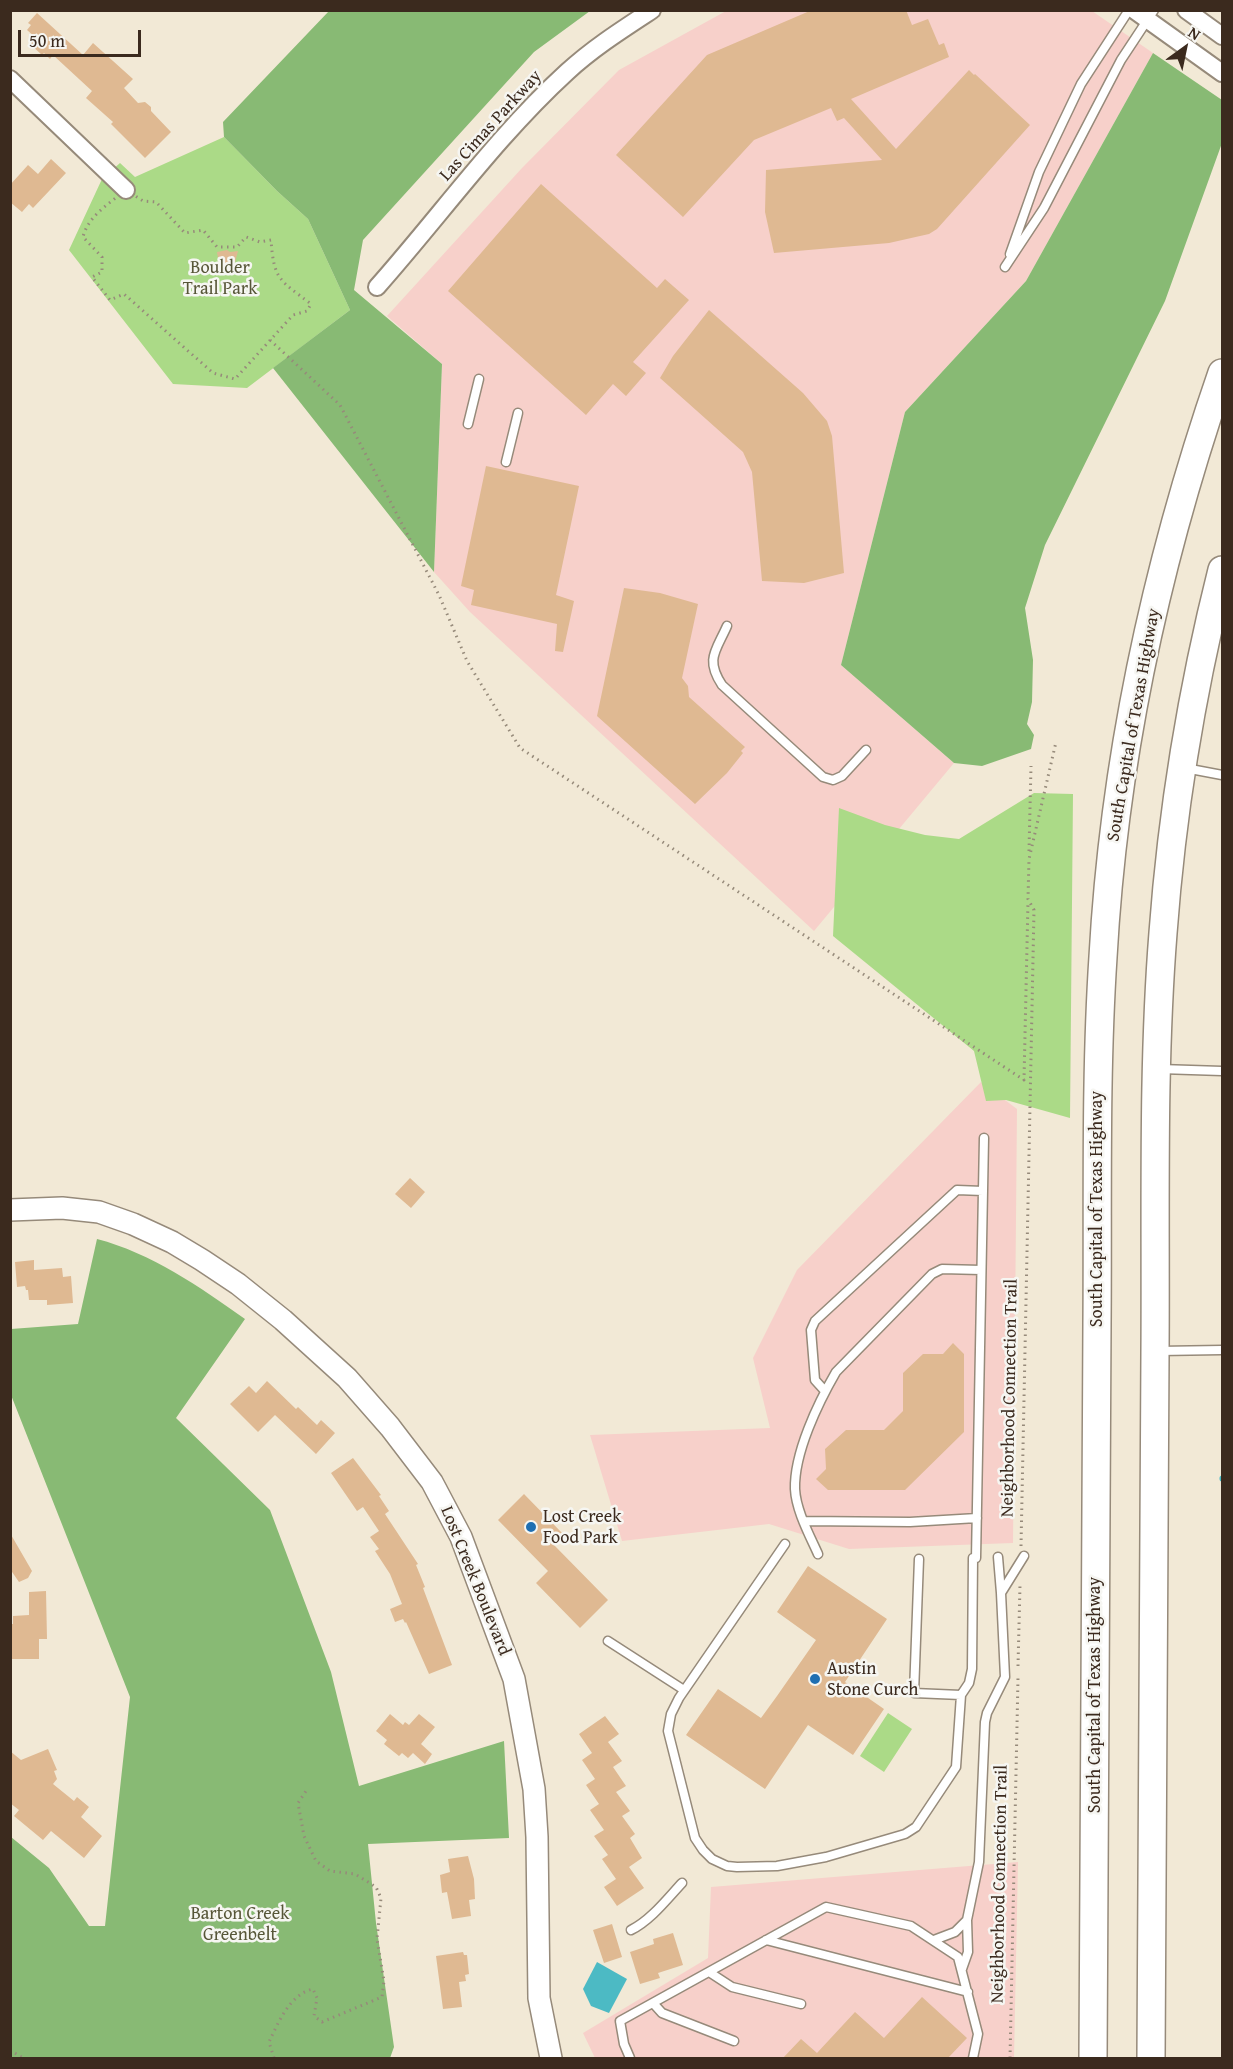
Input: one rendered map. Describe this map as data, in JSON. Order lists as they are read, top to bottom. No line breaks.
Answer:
{"streets":{"highway":["South Capital of Texas Highway"],"street":["Las Cimas Parkway","Lost Creek Boulevard"],"path":["Neighborhood Connection Trail"]},"parks":["Boulder Trail Park","Barton Creek Greenbelt"],"places":["Lost Creek Food Park","Austin Stone Curch"],"scale_bar":"50 m","north":"top right"}
